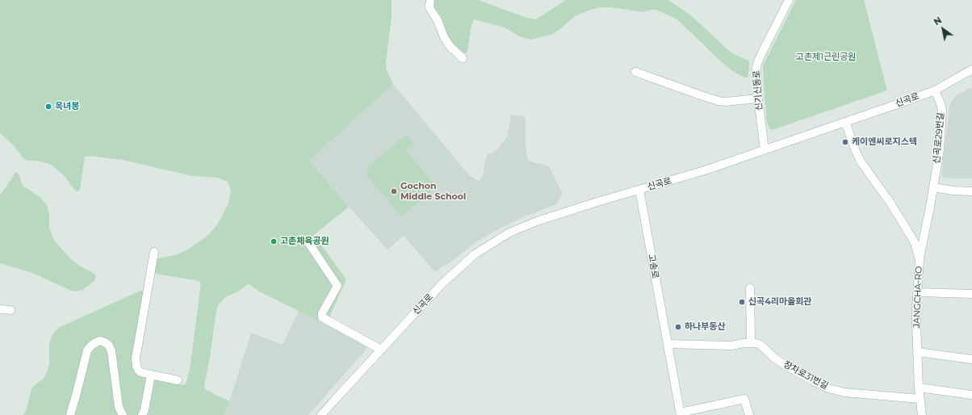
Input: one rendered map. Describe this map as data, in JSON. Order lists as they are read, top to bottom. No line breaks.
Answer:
{"streets":{"street":["신기신동로","신곡로","신곡로29번길","고송로","JANGCHA-RO","장차로31번길"]},"crossings":[["신기신동로","신곡로"],["신곡로","신곡로29번길"],["신곡로","고송로"],["신곡로","JANGCHA-RO"],["신곡로29번길","JANGCHA-RO"],["JANGCHA-RO","장차로31번길"]],"parks":["고촌제1근린공원"],"places":["옥녀봉","케이엔씨로지스텍","Gochon Middle School","고촌체육공원","신곡4리마을회관","하나부동산"],"north":"top left"}
